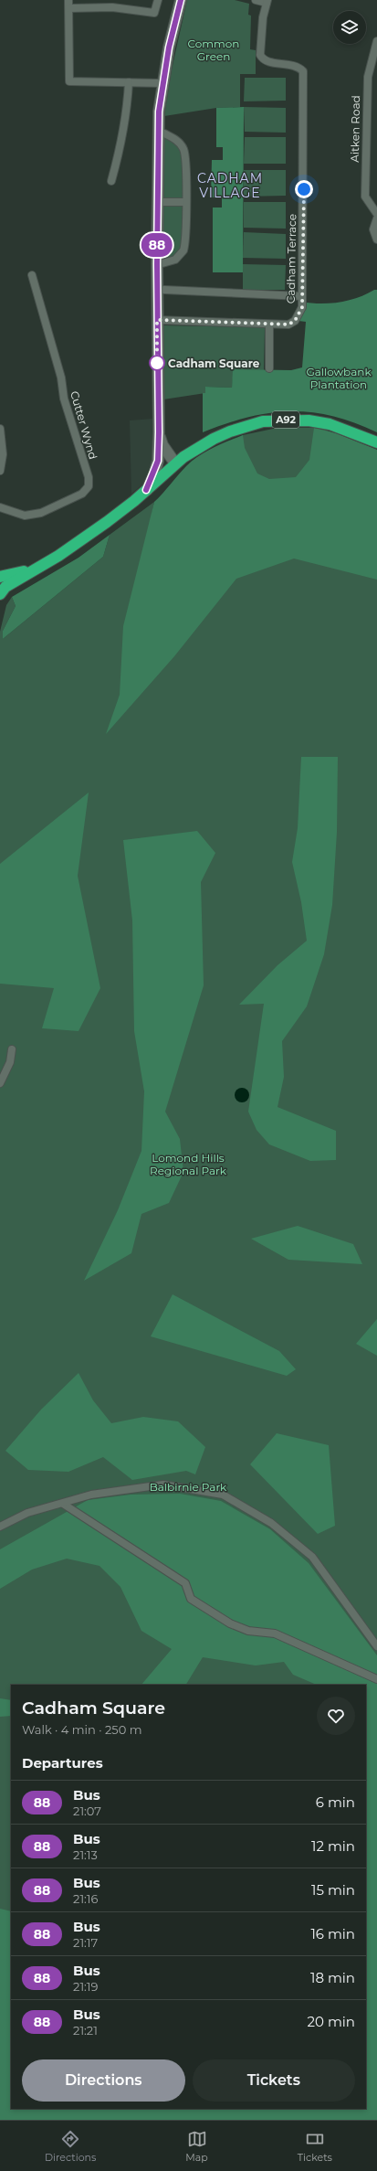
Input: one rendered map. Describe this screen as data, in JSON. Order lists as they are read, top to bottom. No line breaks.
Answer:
{"streets":{"highway":["A92"],"street":["Aitken Road","Cadham Terrace","Cutter Wynd"]},"districts":["CADHAM VILLAGE"],"parks":["Common Green","Gallowbank Plantation","Lomond Hills Regional Park","Balbirnie Park"],"places":["Cadham Square"],"lines":["bus line 88"],"page":{"on_map":"88","heading":[["Cadham Square","Walk · 4 min · 250 m"],"Departures"],"list":[{"mark":"88","name":"Bus","note":"21:07","value":"6 min"},{"mark":"88","name":"Bus","note":"21:13","value":"12 min"},{"mark":"88","name":"Bus","note":"21:16","value":"15 min"},{"mark":"88","name":"Bus","note":"21:17","value":"16 min"},{"mark":"88","name":"Bus","note":"21:19","value":"18 min"},{"mark":"88","name":"Bus","note":"21:21","value":"20 min"}],"buttons":["Directions","Tickets"],"tabs":["Directions","Map","Tickets"]}}
